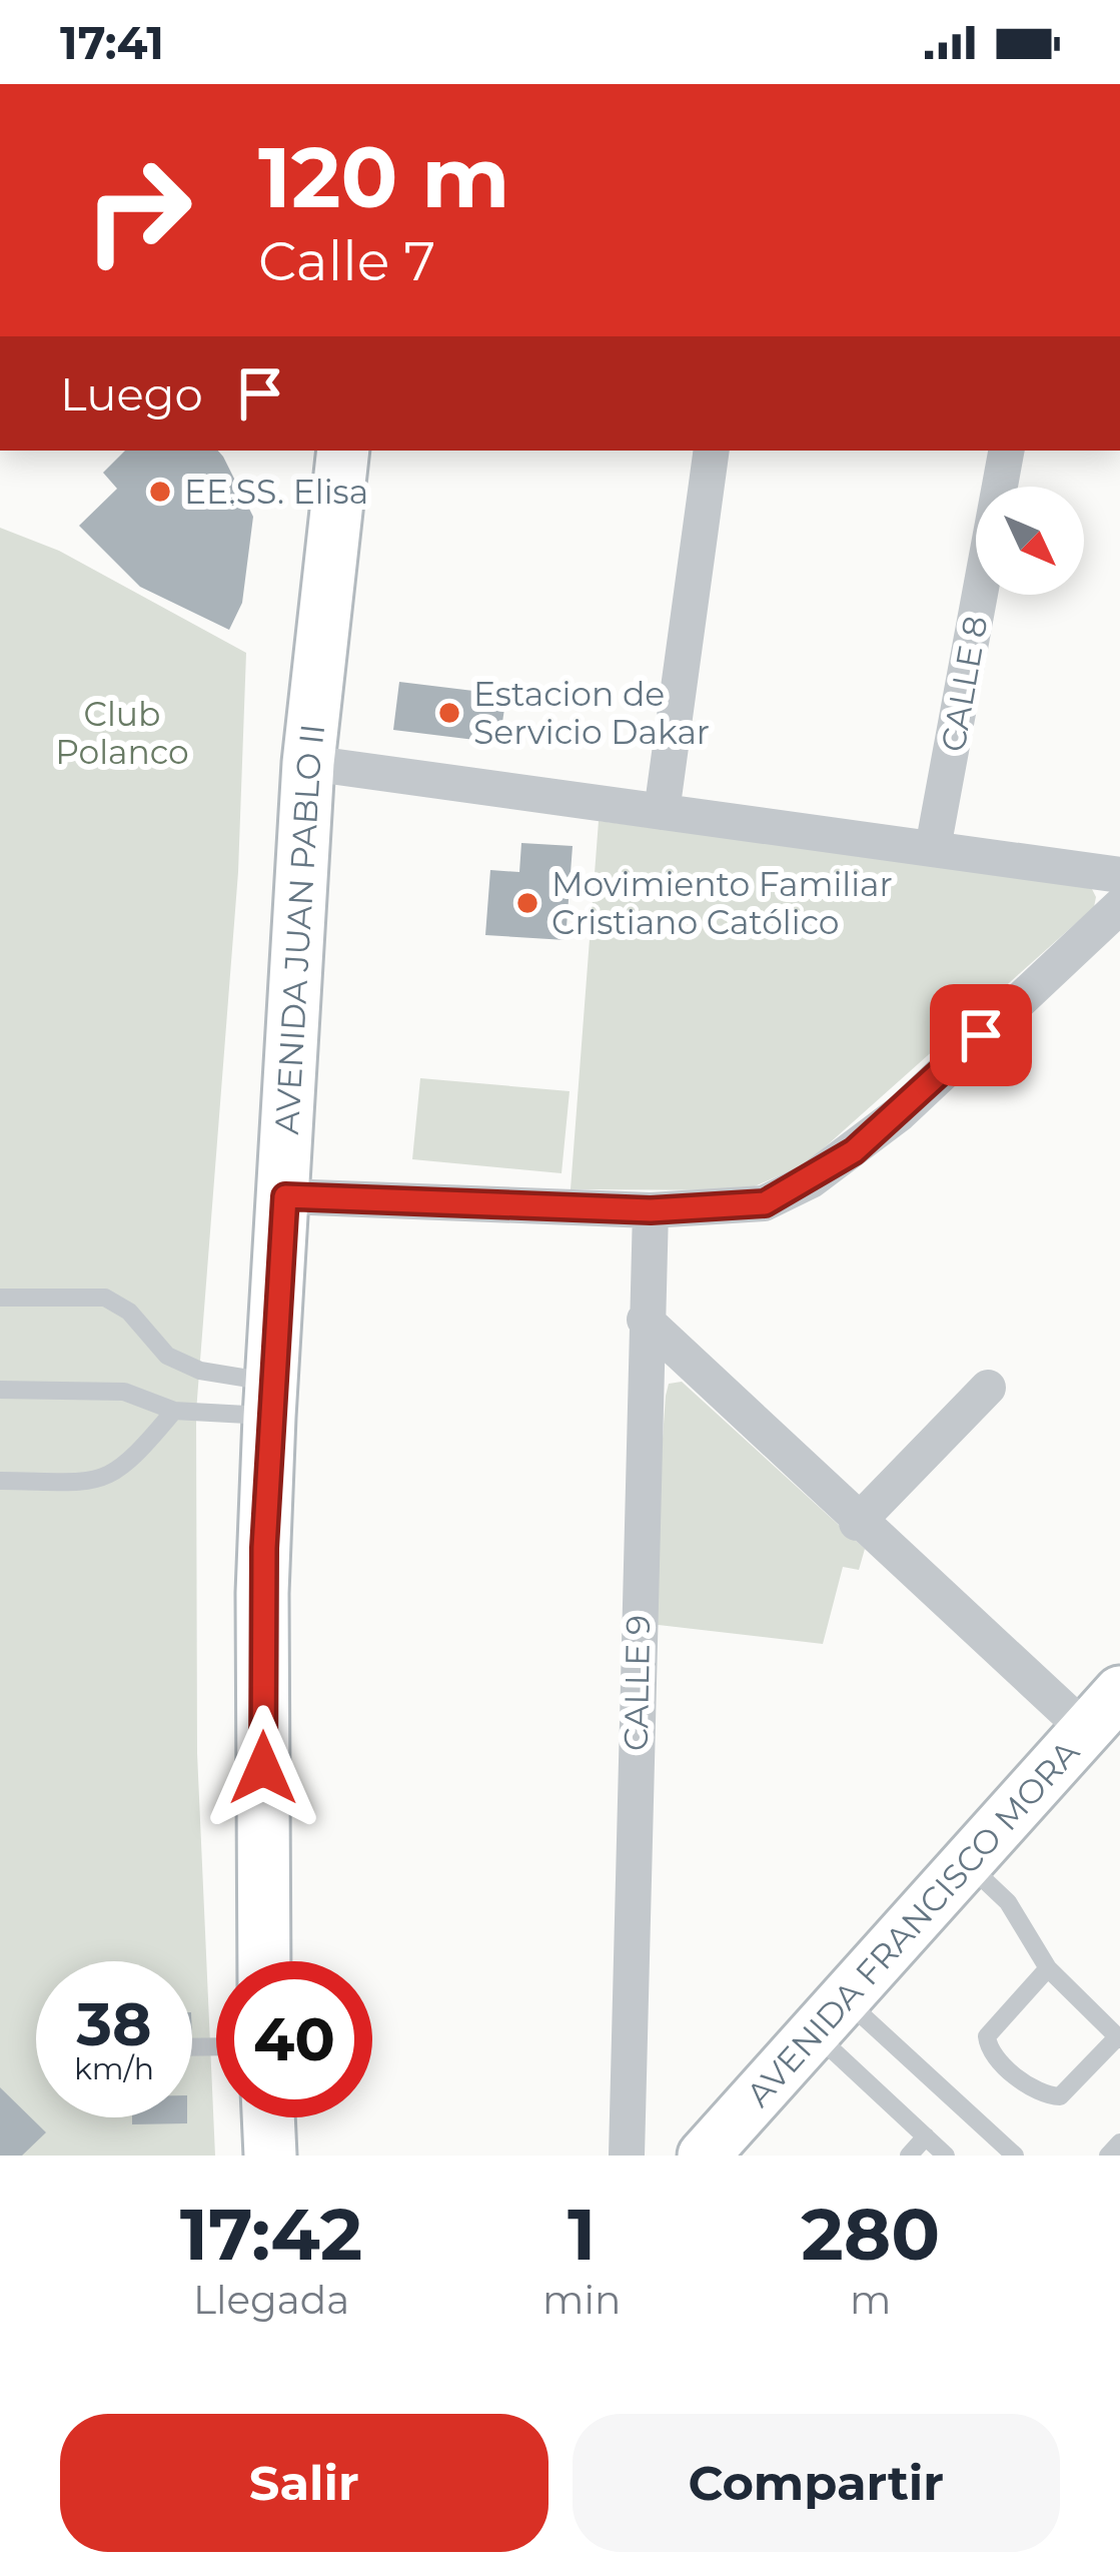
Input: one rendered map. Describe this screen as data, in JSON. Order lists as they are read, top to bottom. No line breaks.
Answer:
{"streets":{"street":["CALLE 8","AVENIDA JUAN PABLO II","CALLE 9","AVENIDA FRANCISCO MORA"]},"parks":["Club Polanco"],"places":["EE.SS. Elisa","Estacion de Servicio Dakar","Movimiento Familiar Cristiano Católico"],"north":"bottom right","page":{"status":"17:41","turn":["120 m","Calle 7"],"then":"Luego","speed":"38 km/h","limit":"40","eta":["17:42","Llegada","1","min","280","m"],"buttons":["Salir","Compartir"]}}
